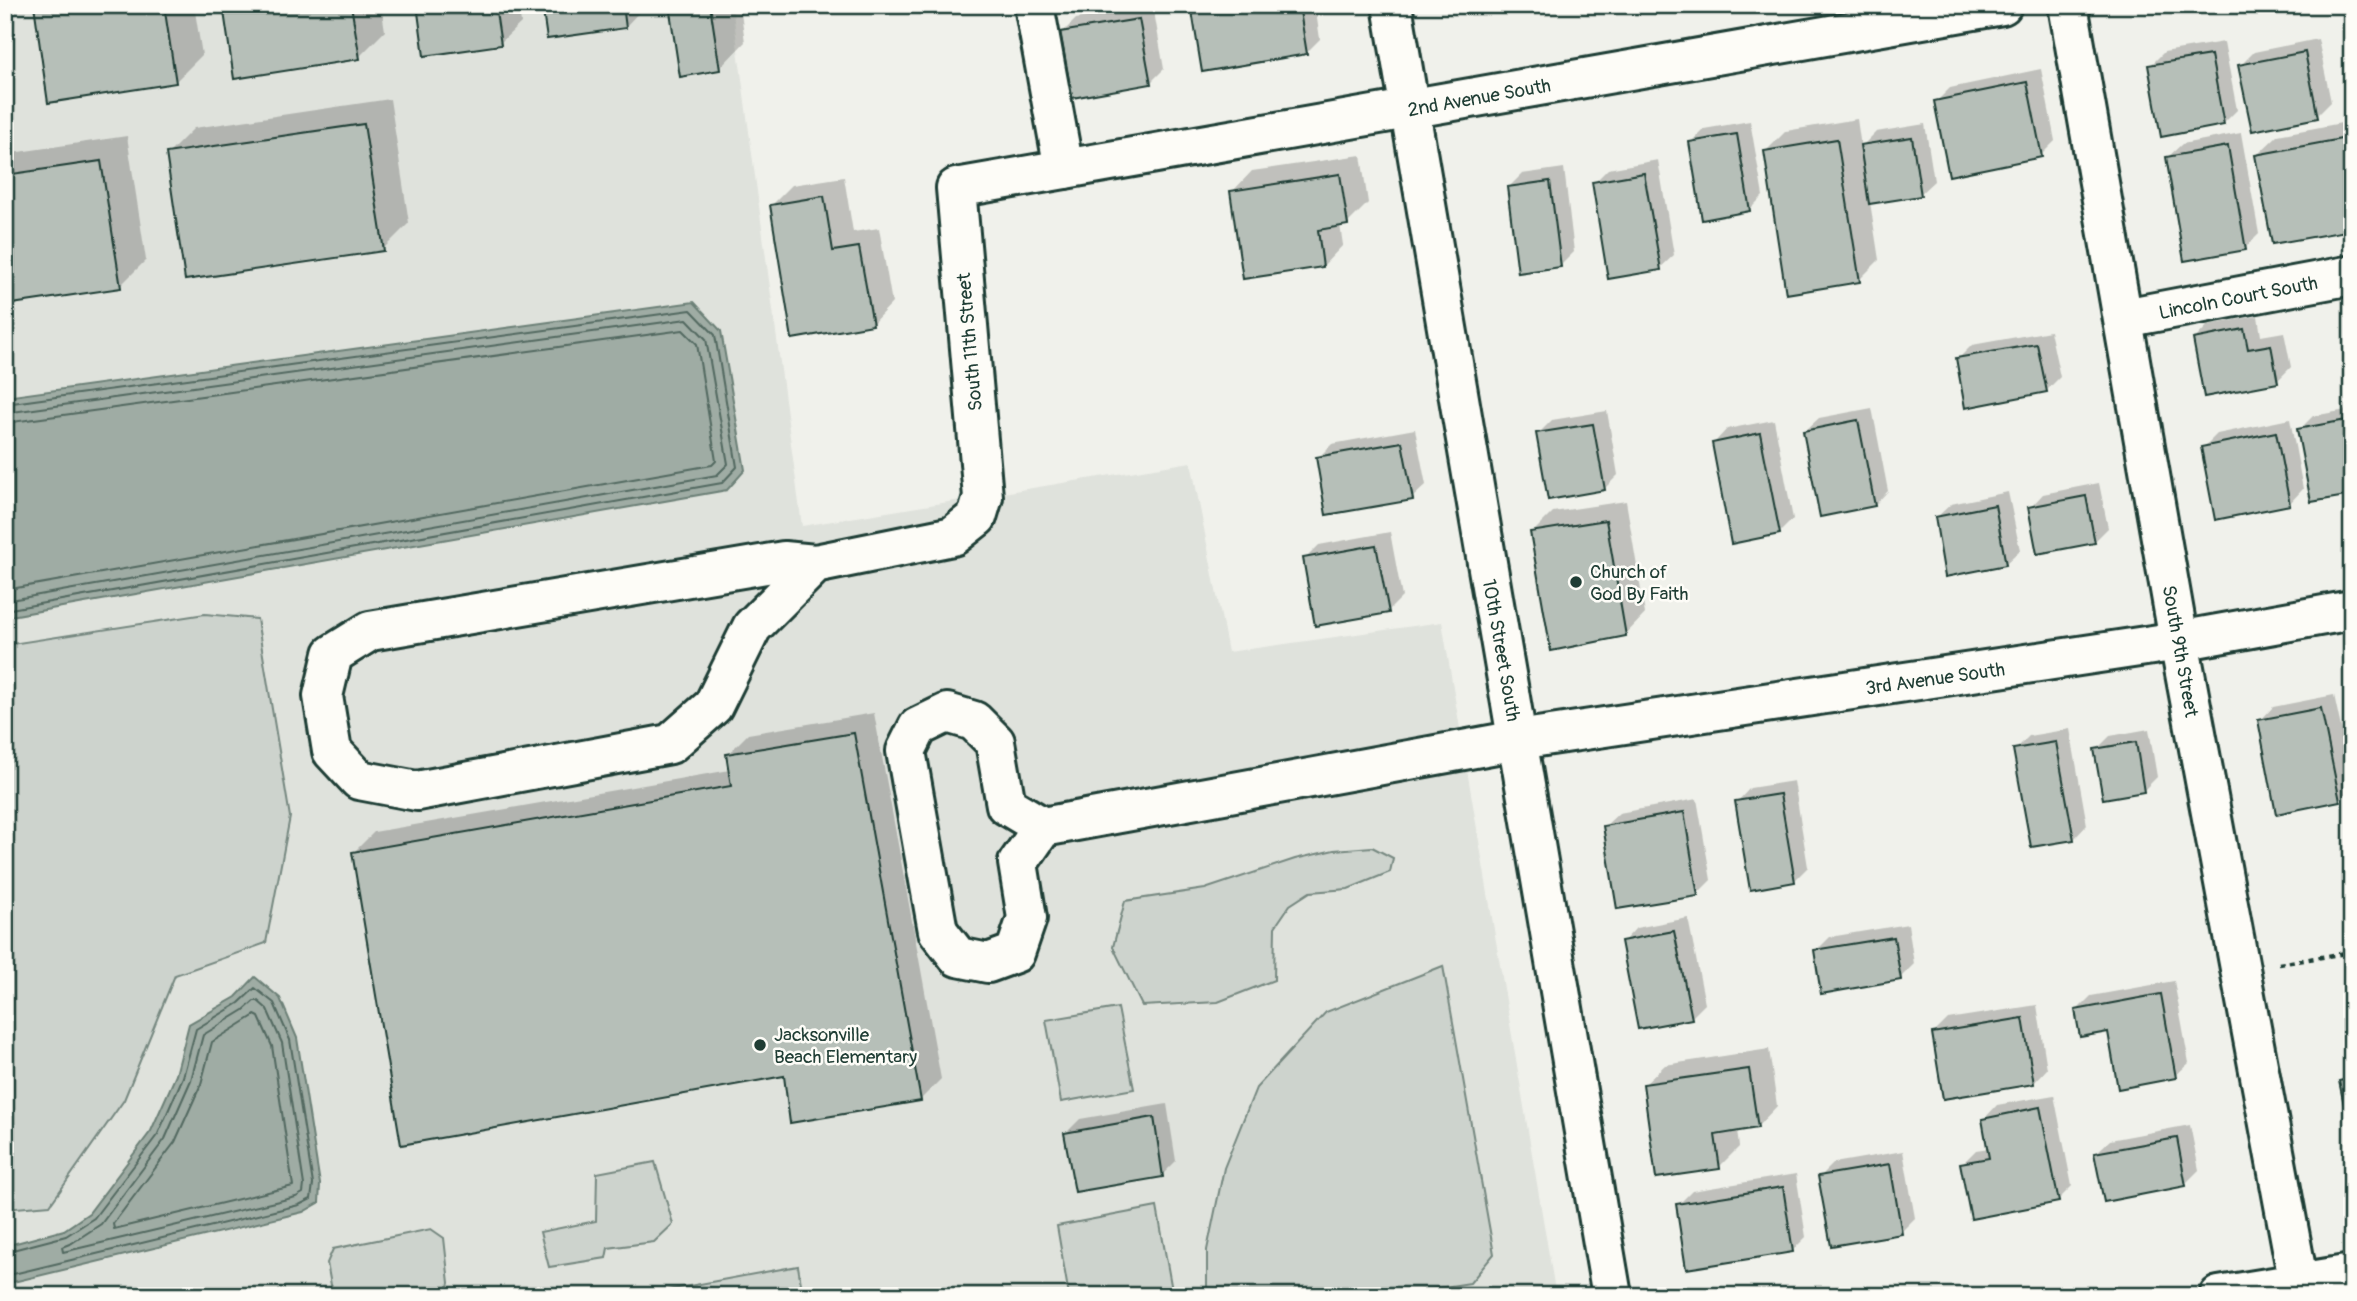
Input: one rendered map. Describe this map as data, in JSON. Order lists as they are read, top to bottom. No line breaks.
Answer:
{"streets":{"street":["2nd Avenue South","Lincoln Court South","South 11th Street","10th Street South","South 9th Street","3rd Avenue South"]},"crossings":[["2nd Avenue South","South 11th Street"],["2nd Avenue South","10th Street South"],["Lincoln Court South","South 9th Street"],["10th Street South","3rd Avenue South"],["South 9th Street","3rd Avenue South"]],"places":["Church of God By Faith","Jacksonville Beach Elementary"]}
